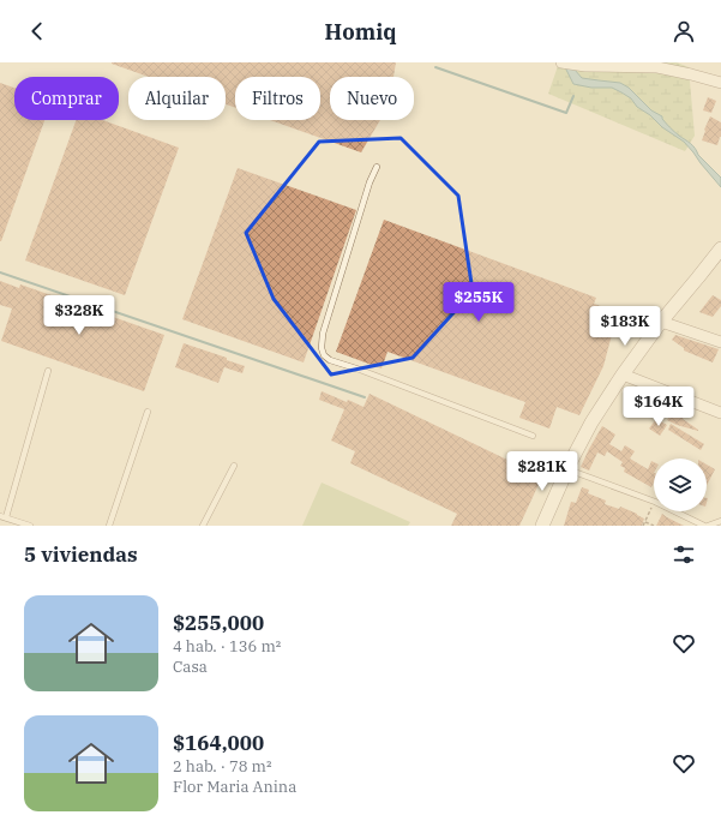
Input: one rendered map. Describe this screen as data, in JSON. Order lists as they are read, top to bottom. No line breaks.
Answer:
{"page":{"header":"Homiq","chip":["Comprar","Alquilar","Filtros","Nuevo"],"price":["$255K","$328K","$183K","$164K","$281K"],"heading":"5 viviendas","list":[{"name":"$255,000","note":"4 hab. · 136 m² · Casa"},{"name":"$164,000","note":"2 hab. · 78 m² · Flor Maria Anina"}]}}
